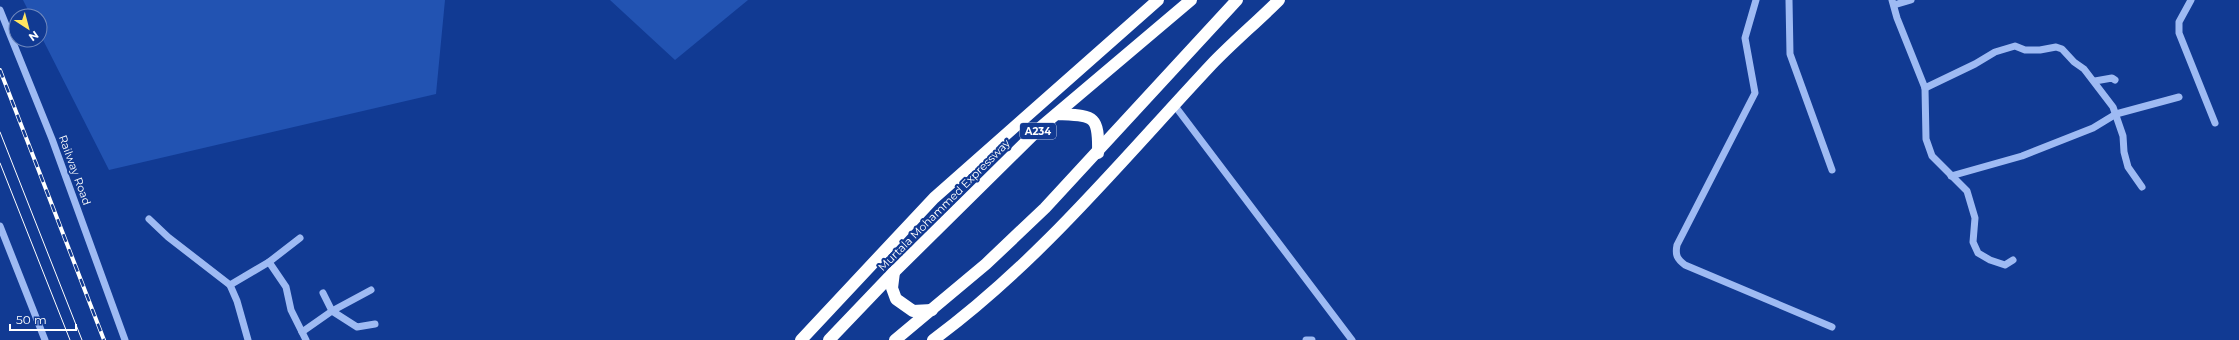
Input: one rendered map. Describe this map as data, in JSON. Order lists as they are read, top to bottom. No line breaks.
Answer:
{"streets":{"highway":["A234","Murtala Mohammed Expressway"],"street":["Railway Road"]},"scale_bar":"50 m","north":"bottom right"}
